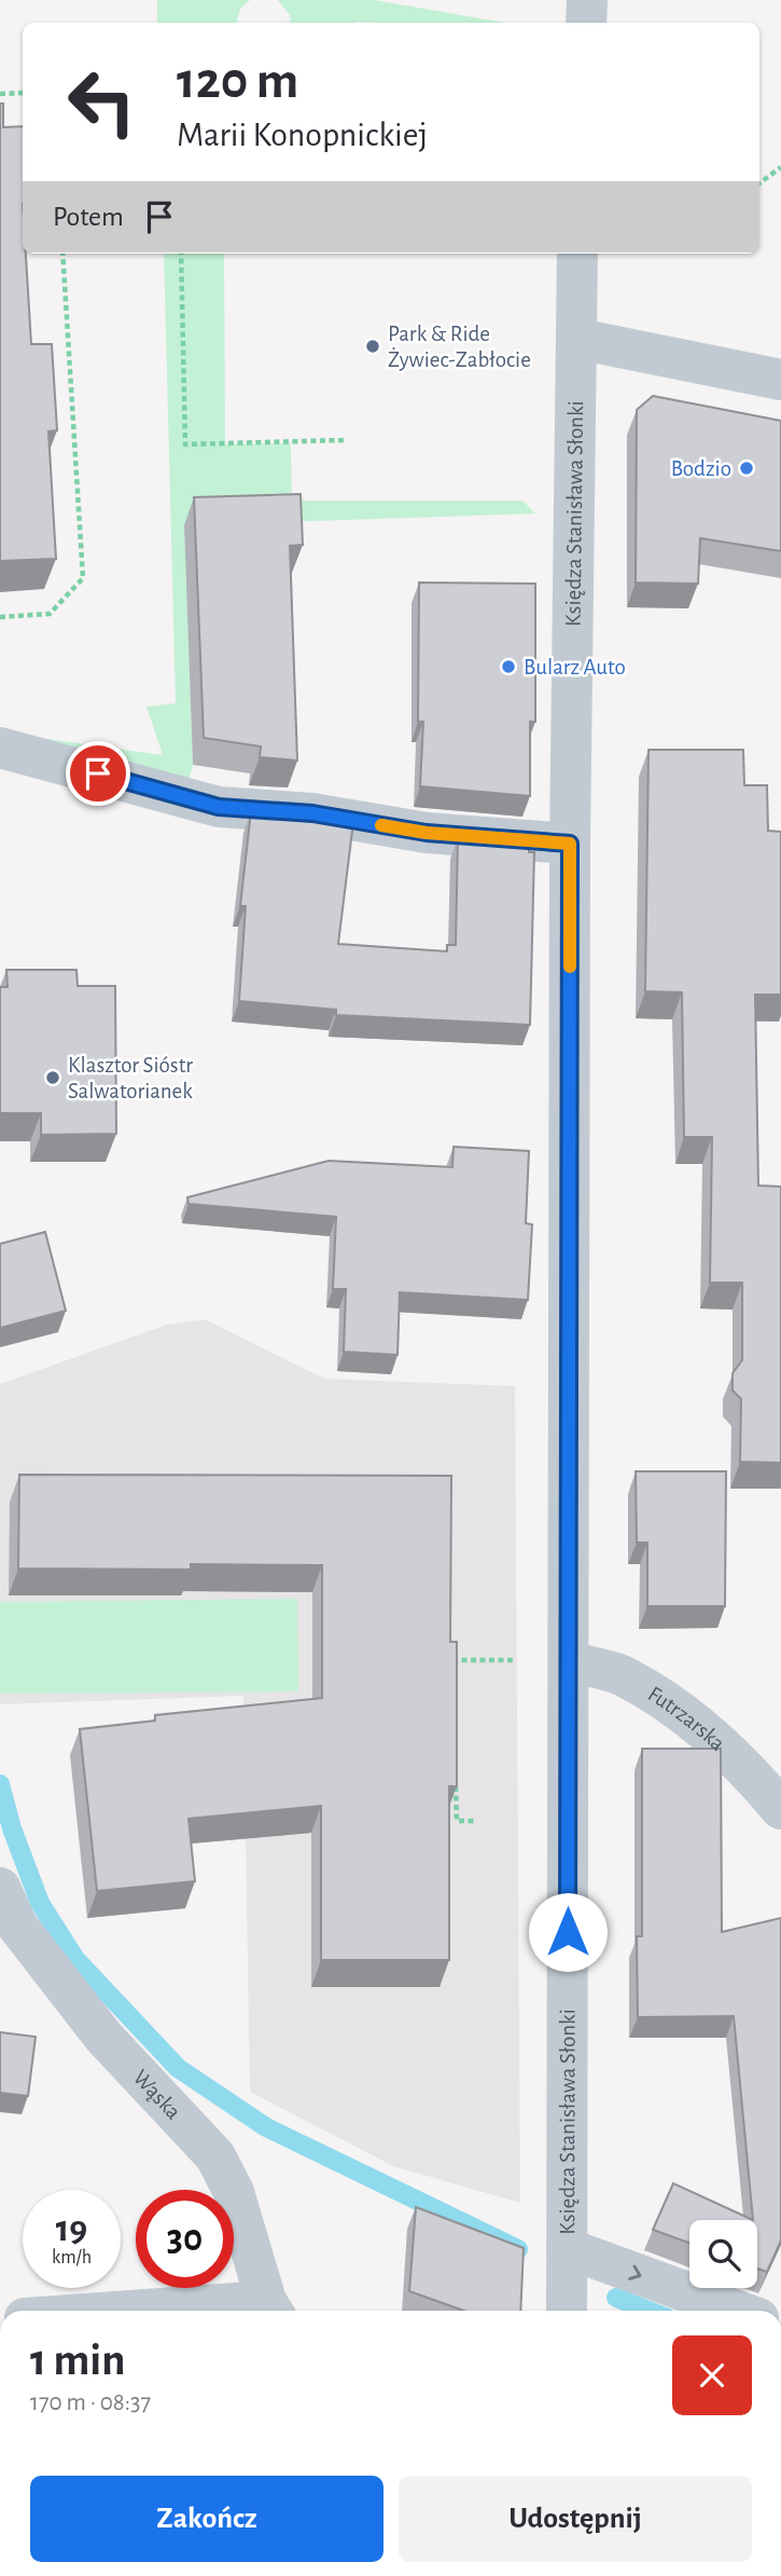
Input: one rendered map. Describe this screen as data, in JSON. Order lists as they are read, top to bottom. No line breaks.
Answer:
{"streets":{"street":["Księdza Stanisława Słonki","Futrzarska","Wąska"]},"crossings":[["Księdza Stanisława Słonki","Futrzarska"]],"places":["Park & Ride Żywiec-Zabłocie","Bodzio","Bularz Auto","Klasztor Sióstr Salwatorianek"],"page":{"turn":["120 m","Marii Konopnickiej"],"then":"Potem","speed":"19 km/h","limit":"30","heading":["1 min","170 m · 08:37"],"buttons":["Zakończ","Udostępnij"]}}
